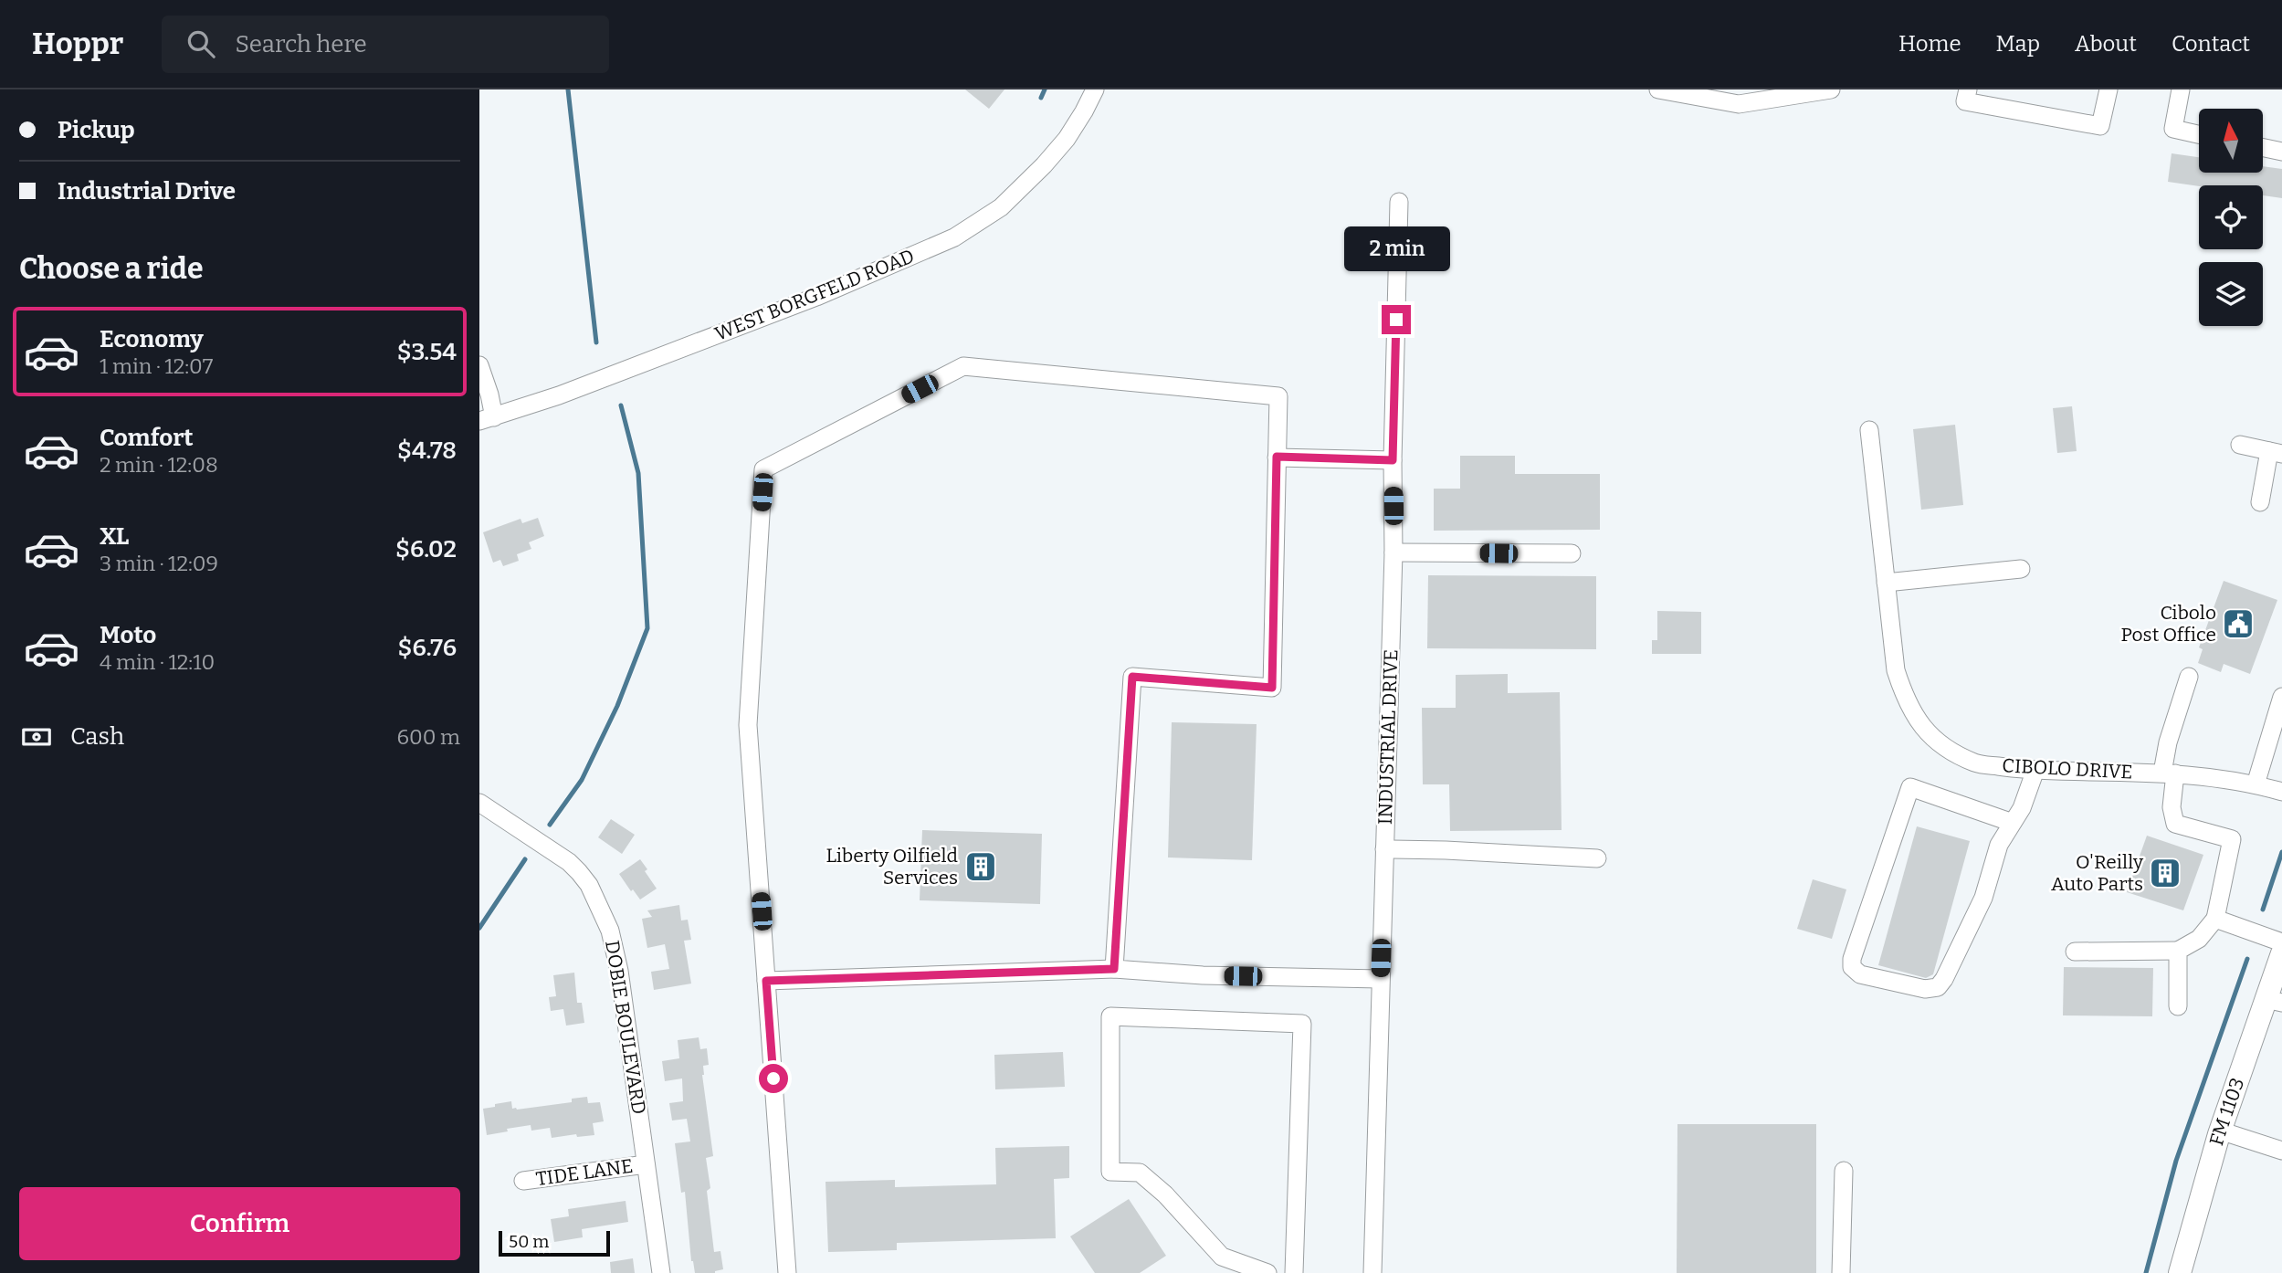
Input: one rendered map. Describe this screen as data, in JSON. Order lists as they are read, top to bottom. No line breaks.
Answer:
{"streets":{"main road":["FM 1103"],"street":["WEST BORGFELD ROAD","INDUSTRIAL DRIVE","CIBOLO DRIVE","DOBIE BOULEVARD","TIDE LANE"]},"crossings":[["DOBIE BOULEVARD","TIDE LANE"]],"places":{"public building":["Cibolo Post Office"],"building":["Liberty Oilfield Services","O'Reilly Auto Parts"]},"scale_bar":"50 m","north":"top","page":{"header":"Hoppr","search":"Search here","nav":["Home","Map","About","Contact"],"banner":["Pickup","Industrial Drive"],"bubble":"2 min","heading":"Choose a ride","list":[{"name":"Economy","note":"1 min · 12:07","value":"$3.54"},{"name":"Comfort","note":"2 min · 12:08","value":"$4.78"},{"name":"XL","note":"3 min · 12:09","value":"$6.02"},{"name":"Moto","note":"4 min · 12:10","value":"$6.76"}],"pay":["Cash","600 m"],"buttons":"Confirm","scale":"50 m"}}
